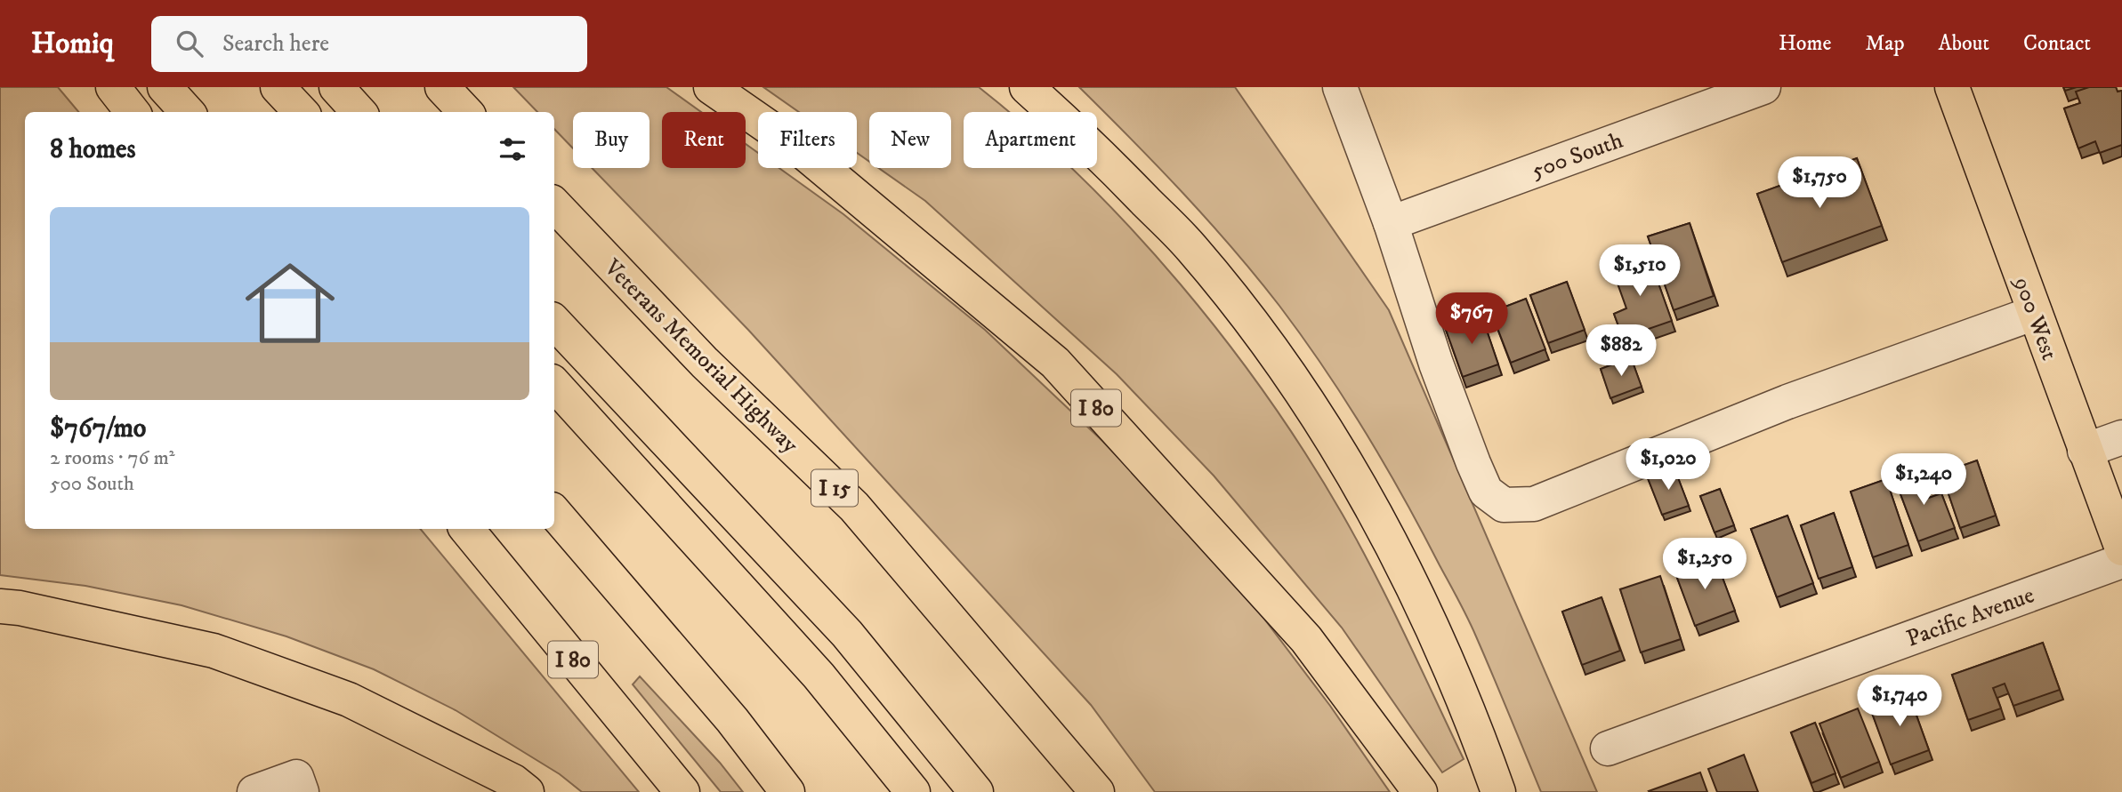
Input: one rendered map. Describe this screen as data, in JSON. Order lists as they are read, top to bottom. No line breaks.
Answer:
{"streets":{"main road":["900 West","Veterans Memorial Highway","I 80","I 15"],"street":["500 South","Pacific Avenue"]},"page":{"header":"Homiq","search":"Search here","nav":["Home","Map","About","Contact"],"chip":["Buy","Rent","Filters","New","Apartment"],"heading":"8 homes","price":["$1,750","$1,510","$767","$882","$1,020","$1,240","$1,250","$1,740"],"list":[{"name":"$767/mo","note":"2 rooms · 76 m² · 500 South"}]}}
